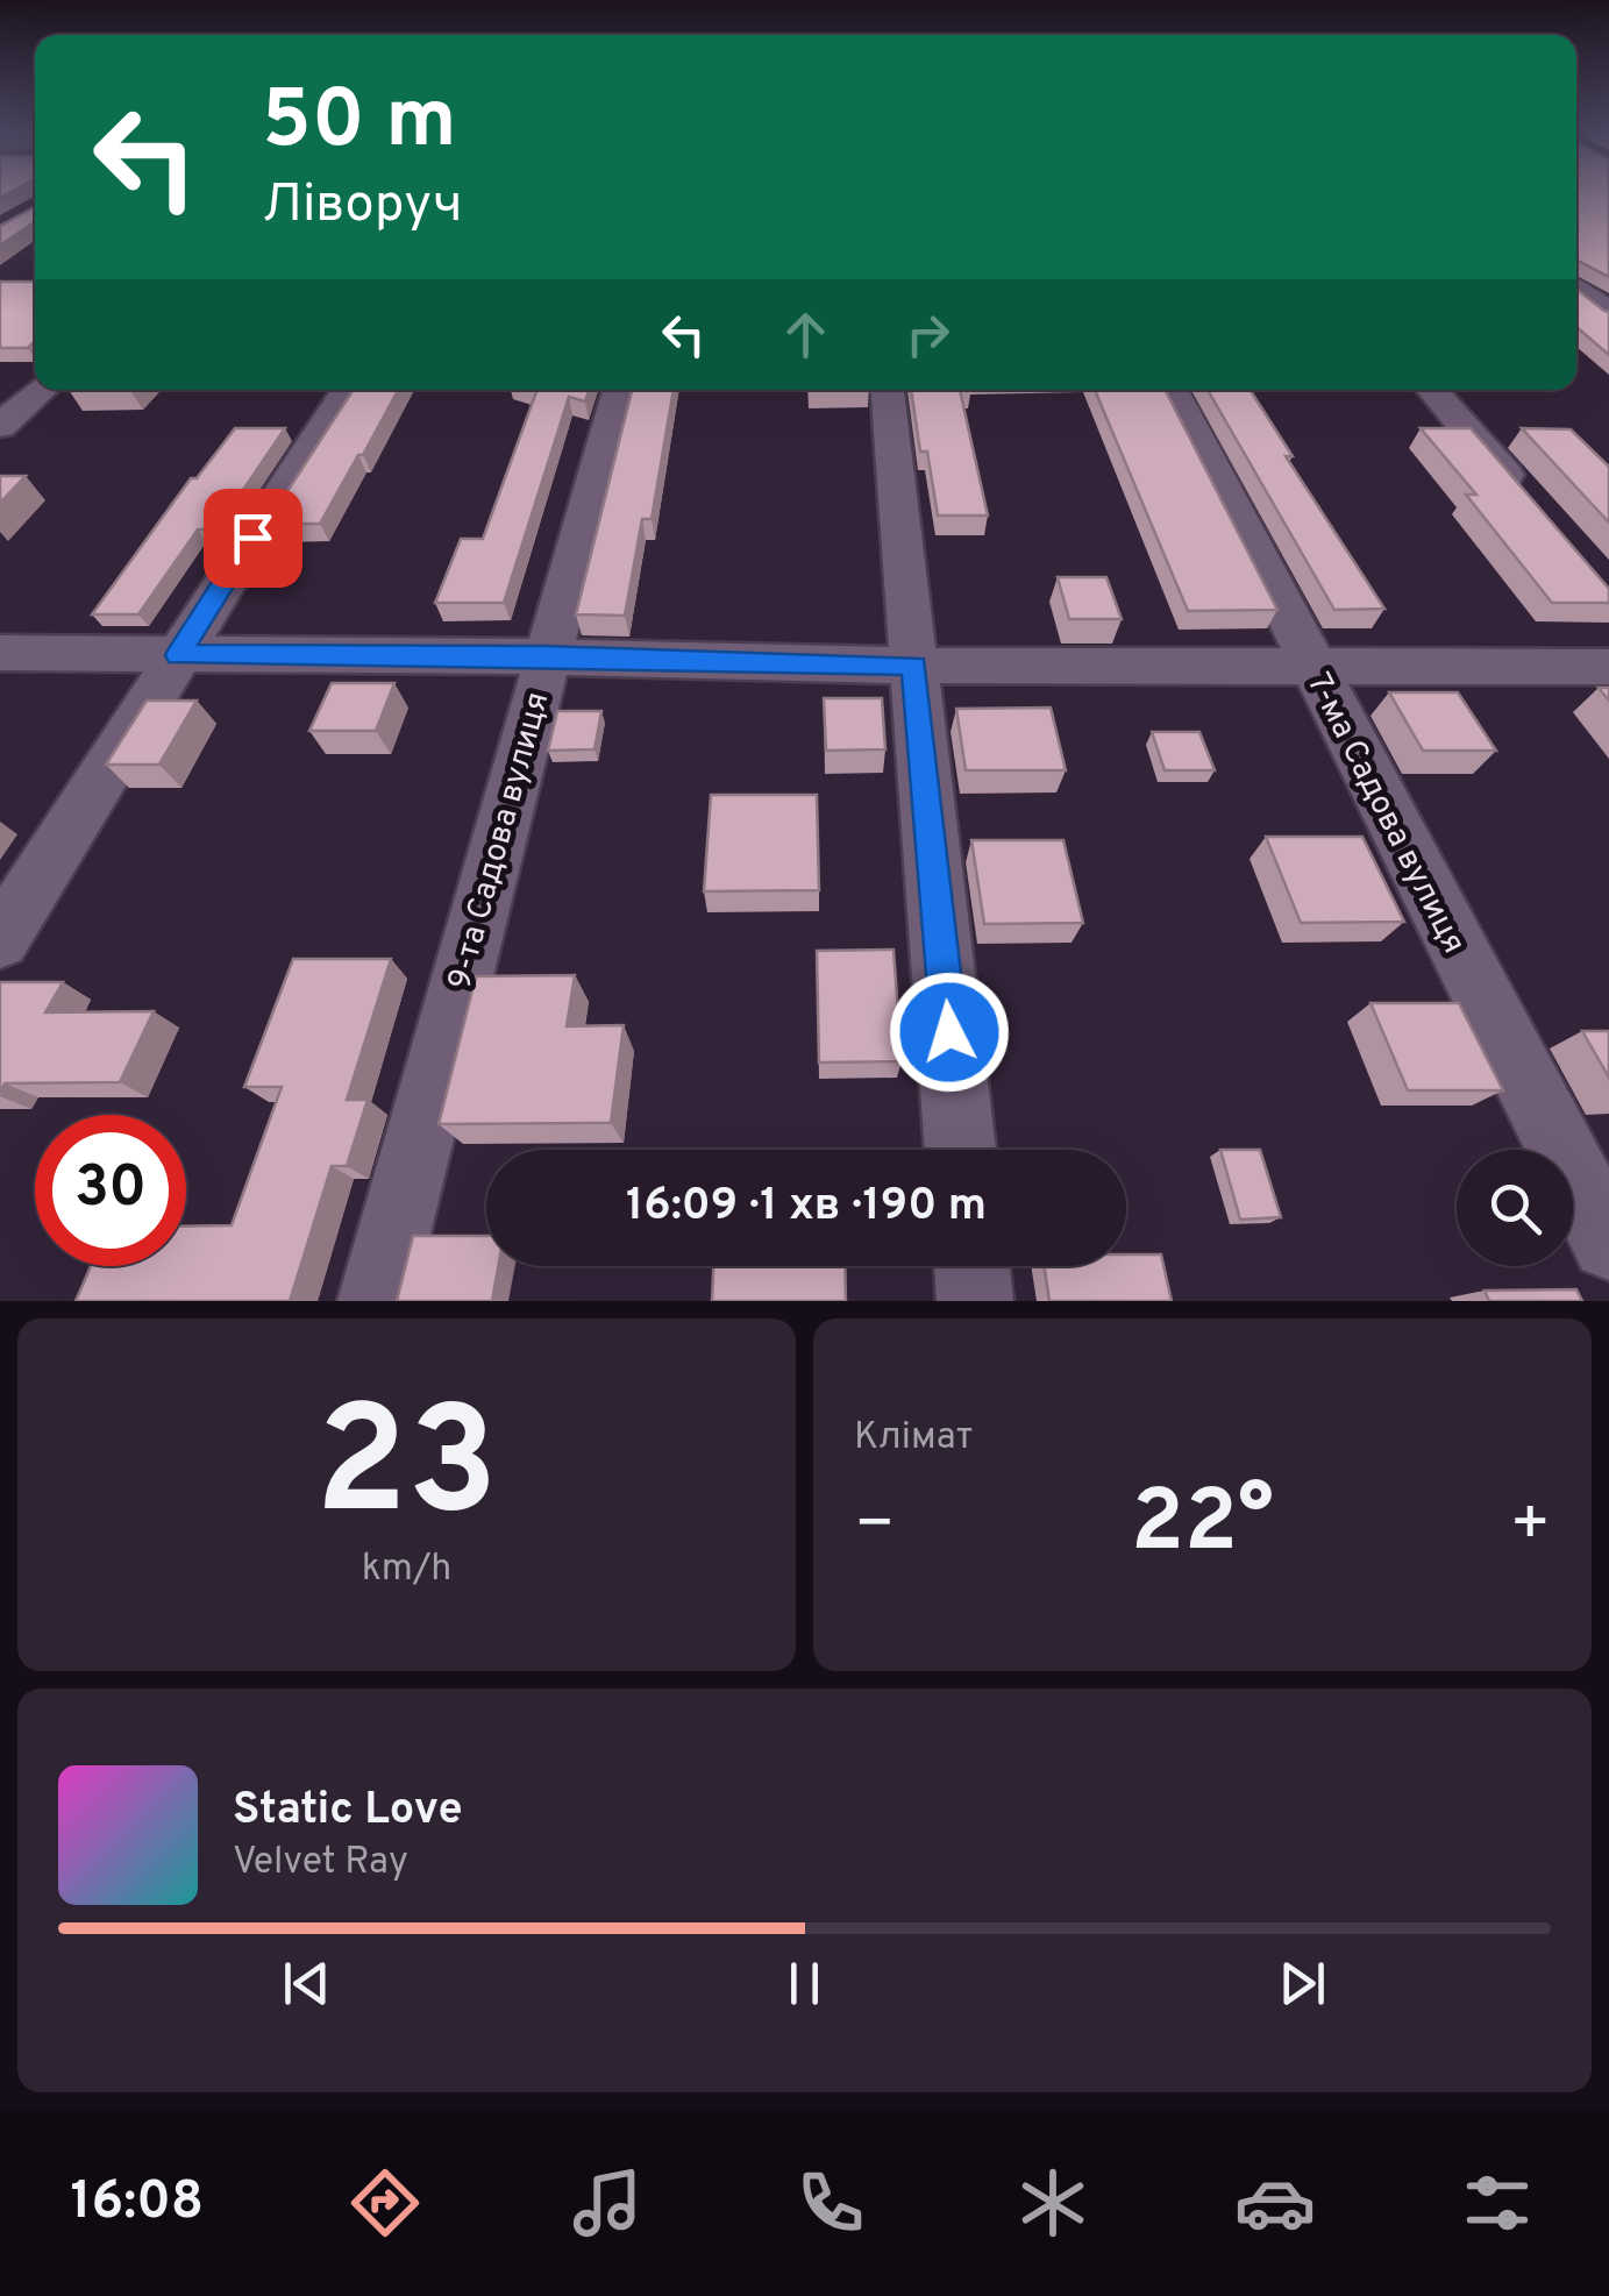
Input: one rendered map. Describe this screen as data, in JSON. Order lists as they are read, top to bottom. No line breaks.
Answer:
{"streets":{"street":["7-ма Садова вулиця","9-та Садова вулиця"]},"page":{"turn":["50 m","Ліворуч"],"limit":"30","trip":"16:09 · 1 хв · 190 m","tile":[["23","km/h"],"Клімат"],"heat":["−","22°","+"],"song":["Static Love","Velvet Ray"],"tabs":"16:08"}}
